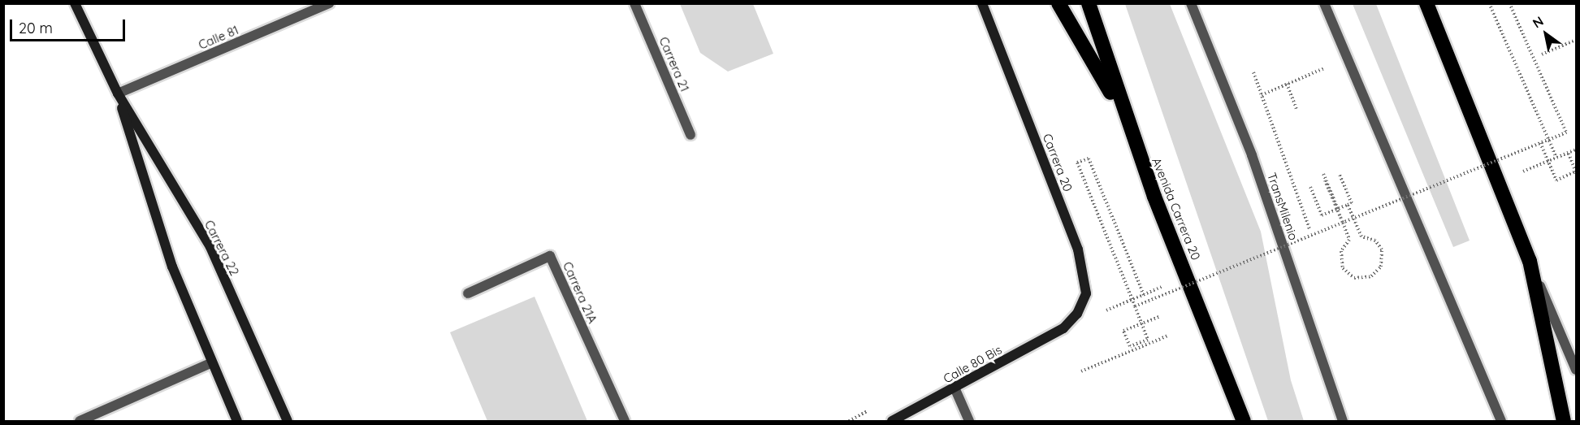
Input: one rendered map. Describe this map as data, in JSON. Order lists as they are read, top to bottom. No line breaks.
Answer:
{"streets":{"highway":["Avenida Carrera 20"],"street":["Calle 81","Carrera 21","Carrera 20","TransMilenio","Carrera 22","Carrera 21A","Calle 80 Bis"]},"crossings":[["Calle 81","Carrera 22"],["Carrera 20","Calle 80 Bis"]],"scale_bar":"20 m","north":"top left"}
